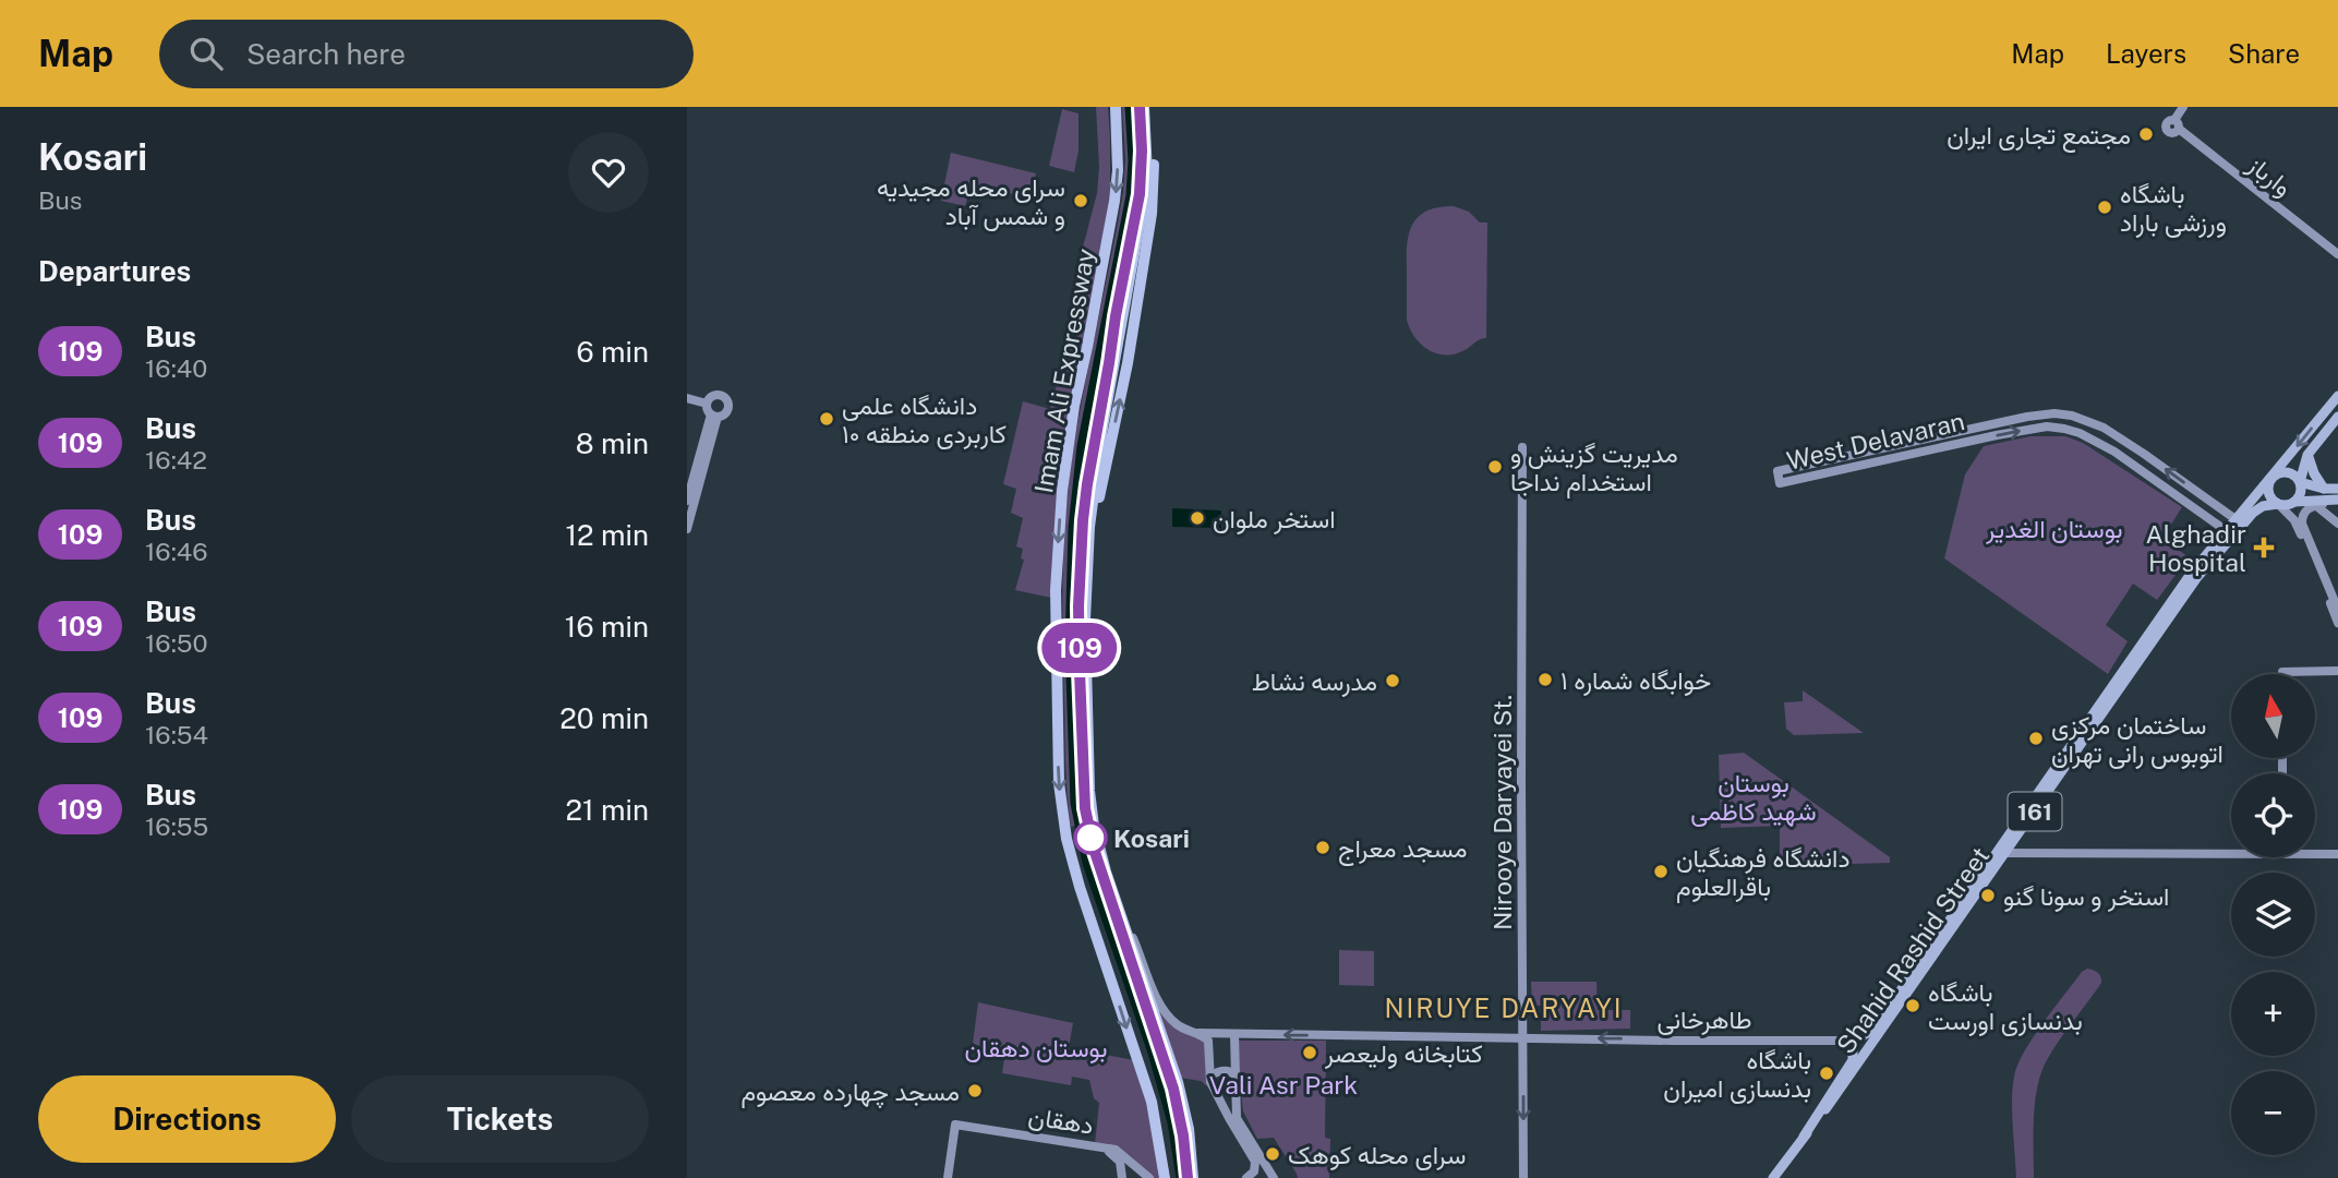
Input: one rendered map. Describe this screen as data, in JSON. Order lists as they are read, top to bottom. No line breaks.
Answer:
{"streets":{"highway":["Imam Ali Expressway"],"main road":["وارباز","West Delavaran","161","Nirooye Daryayei St.","Shahid Rashid Street","طاهرخانی","دهقان"]},"crossings":[["West Delavaran","Shahid Rashid Street"],["Nirooye Daryayei St.","طاهرخانی"],["Shahid Rashid Street","طاهرخانی"]],"one_way":["طاهرخانی"],"districts":["NIRUYE DARYAYI"],"parks":["بوستان الغدیر","بوستان شهید کاظمی","بوستان دهقان","Vali Asr Park"],"places":{"other":["مجتمع تجاری ایران","سرای محله مجیدیه و شمس آباد","باشگاه ورزشی باراد","دانشگاه علمی کاربردی منطقه ۱۰","مدیریت گزینش و استخدام نداجا","استخر ملوان","خوابگاه شماره ۱","مدرسه نشاط","ساختمان مرکزی اتوبوس رانی تهران","Kosari","مسجد معراج","دانشگاه فرهنگیان باقرالعلوم","استخر و سونا گنو","باشگاه بدنسازی اورست","کتابخانه ولیعصر","باشگاه بدنسازی امیران","مسجد چهارده معصوم","سرای محله کوهک"],"health":["Alghadir Hospital"]},"lines":["bus line 109"],"north":"top","page":{"header":"Map","search":"Search here","nav":["Map","Layers","Share"],"heading":[["Kosari","Bus"],"Departures"],"on_map":"109","list":[{"mark":"109","name":"Bus","note":"16:40","value":"6 min"},{"mark":"109","name":"Bus","note":"16:42","value":"8 min"},{"mark":"109","name":"Bus","note":"16:46","value":"12 min"},{"mark":"109","name":"Bus","note":"16:50","value":"16 min"},{"mark":"109","name":"Bus","note":"16:54","value":"20 min"},{"mark":"109","name":"Bus","note":"16:55","value":"21 min"}],"map_buttons":["+","−"],"buttons":["Directions","Tickets"]}}
